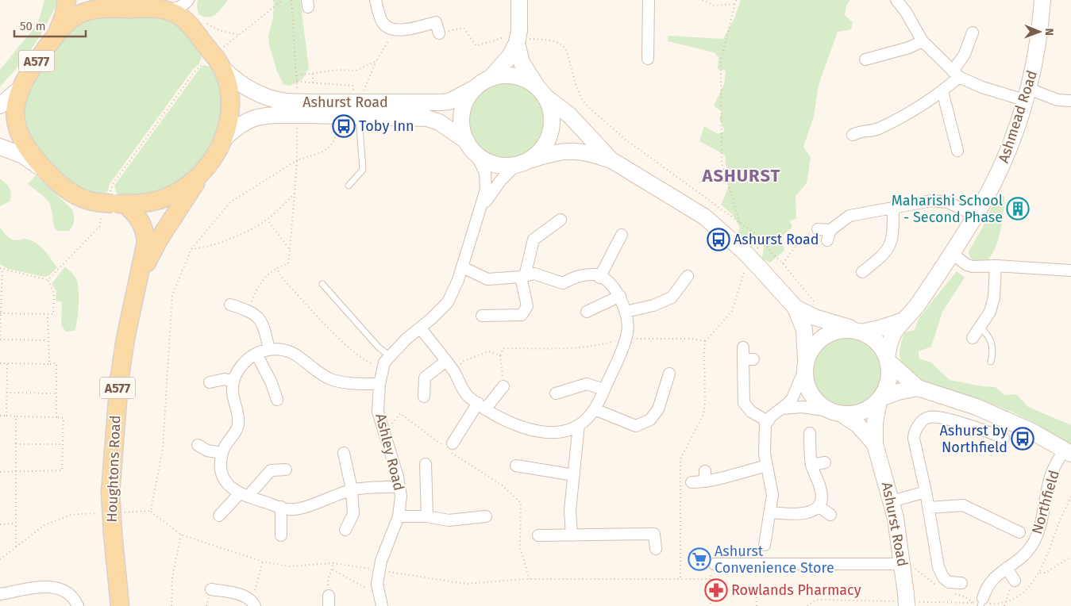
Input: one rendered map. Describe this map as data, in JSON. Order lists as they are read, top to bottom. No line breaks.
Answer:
{"streets":{"main road":["A577","Houghtons Road"],"street":["Ashurst Road","Ashmead Road","Ashley Road","Northfield"]},"crossings":[["A577","Ashurst Road"],["A577","Houghtons Road"],["Ashurst Road","Ashmead Road"],["Ashurst Road","Ashley Road"]],"districts":["ASHURST"],"places":{"bus stop":["Toby Inn","Ashurst Road","Ashurst by Northfield"],"building":["Maharishi School - Second Phase"],"supermarket":["Ashurst Convenience Store"],"pharmacy":["Rowlands Pharmacy"]},"scale_bar":"50 m","north":"right"}
